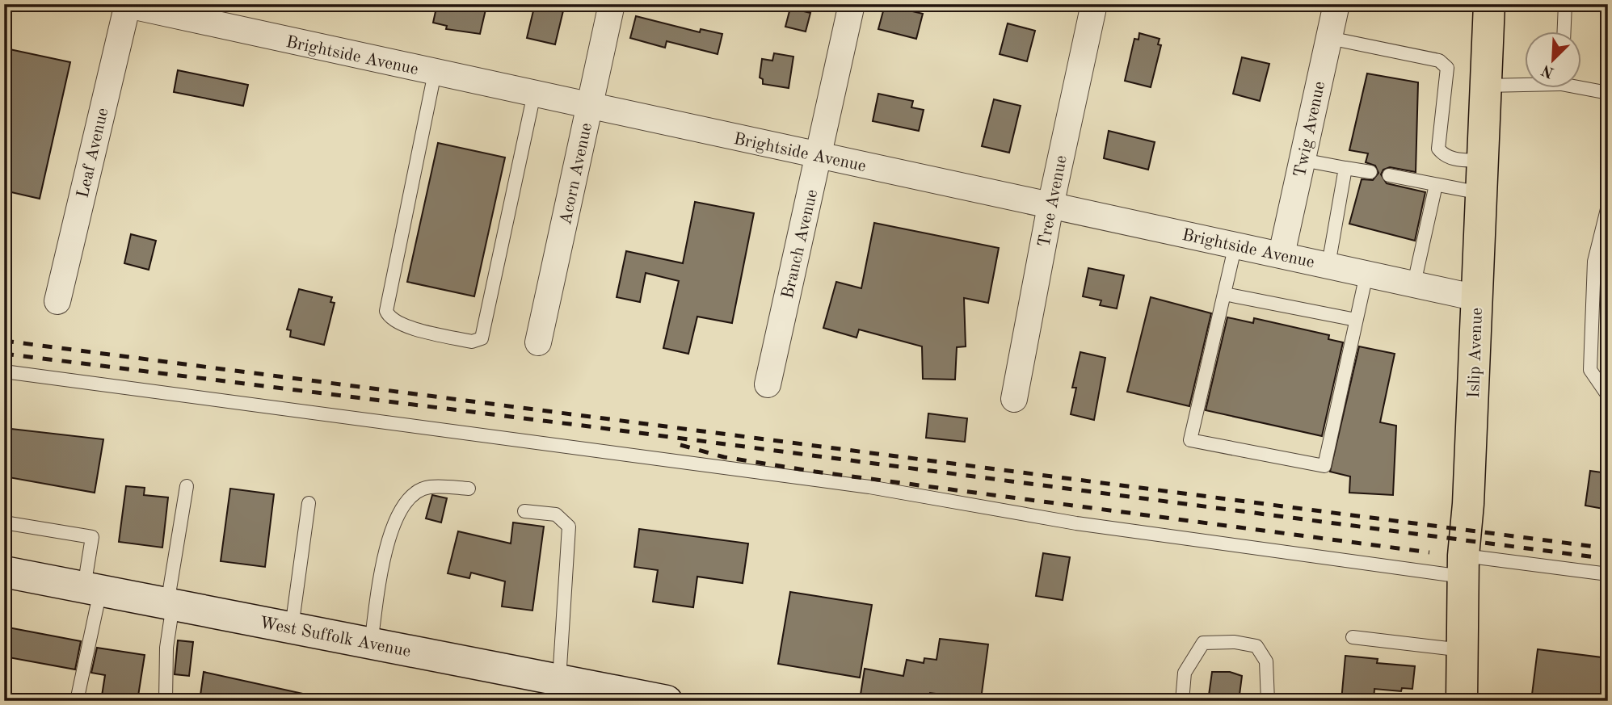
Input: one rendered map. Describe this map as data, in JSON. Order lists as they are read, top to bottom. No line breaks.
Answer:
{"streets":{"main road":["Islip Avenue","West Suffolk Avenue"],"street":["Brightside Avenue","Twig Avenue","Leaf Avenue","Acorn Avenue","Tree Avenue","Branch Avenue"]},"crossings":[["Brightside Avenue","Twig Avenue"],["Brightside Avenue","Leaf Avenue"],["Brightside Avenue","Acorn Avenue"],["Brightside Avenue","Tree Avenue"],["Brightside Avenue","Branch Avenue"],["Brightside Avenue","Islip Avenue"]],"north":"bottom left"}
